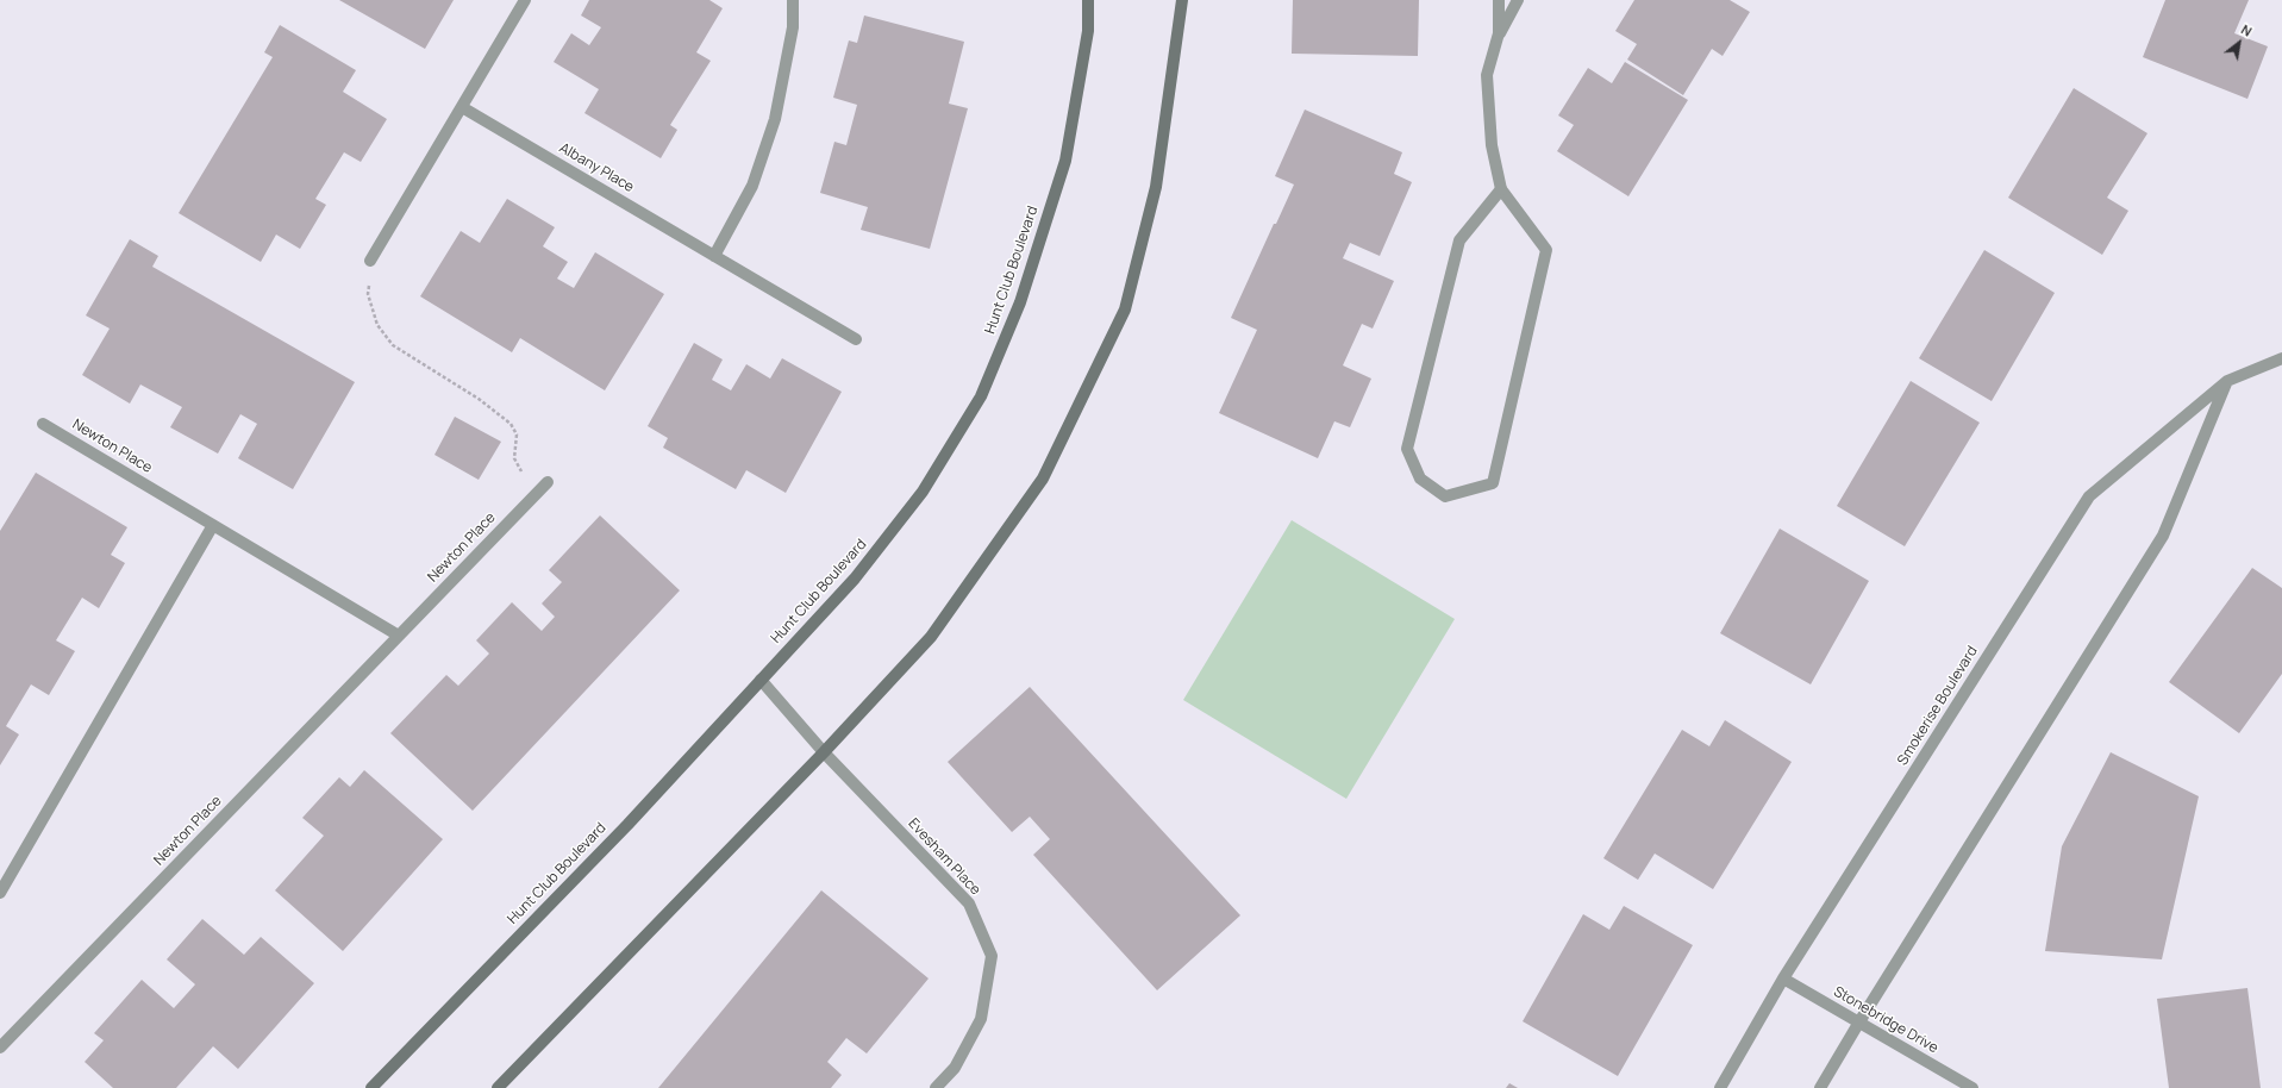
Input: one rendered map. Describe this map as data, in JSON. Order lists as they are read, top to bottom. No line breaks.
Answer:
{"streets":{"street":["Albany Place","Hunt Club Boulevard","Newton Place","Smokerise Boulevard","Evesham Place","Stonebridge Drive"]},"crossings":[["Hunt Club Boulevard","Evesham Place"],["Smokerise Boulevard","Stonebridge Drive"]],"north":"top right"}
